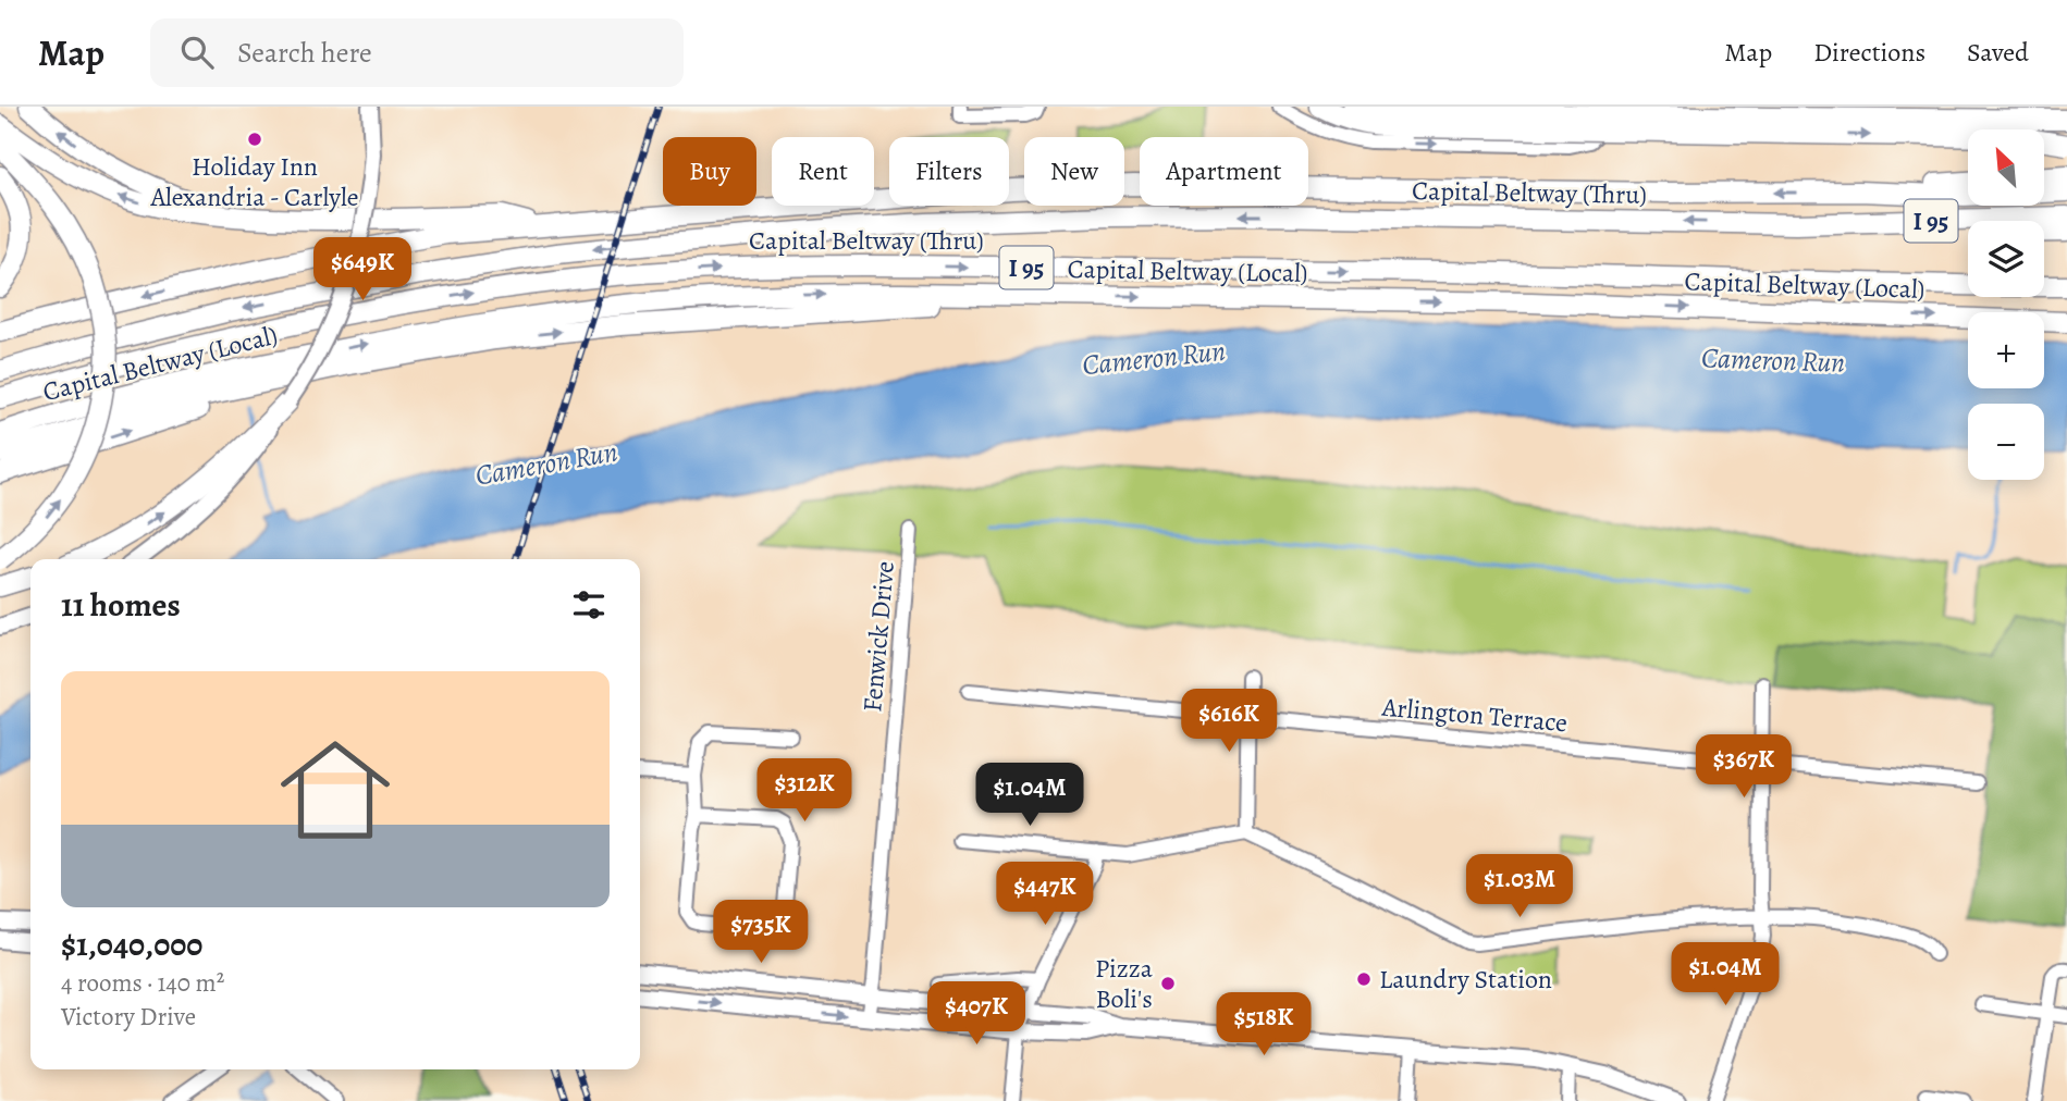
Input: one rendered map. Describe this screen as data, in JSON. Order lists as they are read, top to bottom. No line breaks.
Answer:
{"streets":{"highway":["Capital Beltway (Thru)","I 95","Capital Beltway (Local)"],"street":["Fenwick Drive","Arlington Terrace"]},"water":["Cameron Run"],"places":["Holiday Inn Alexandria - Carlyle","Laundry Station","Pizza Boli's"],"north":"top left","page":{"header":"Map","search":"Search here","nav":["Map","Directions","Saved"],"map_buttons":["+","−"],"chip":["Buy","Rent","Filters","New","Apartment"],"price":["$649K","$616K","$367K","$312K","$1.04M","$1.03M","$447K","$735K","$1.04M","$407K","$518K"],"heading":"11 homes","list":[{"name":"$1,040,000","note":"4 rooms · 140 m² · Victory Drive"}]}}
